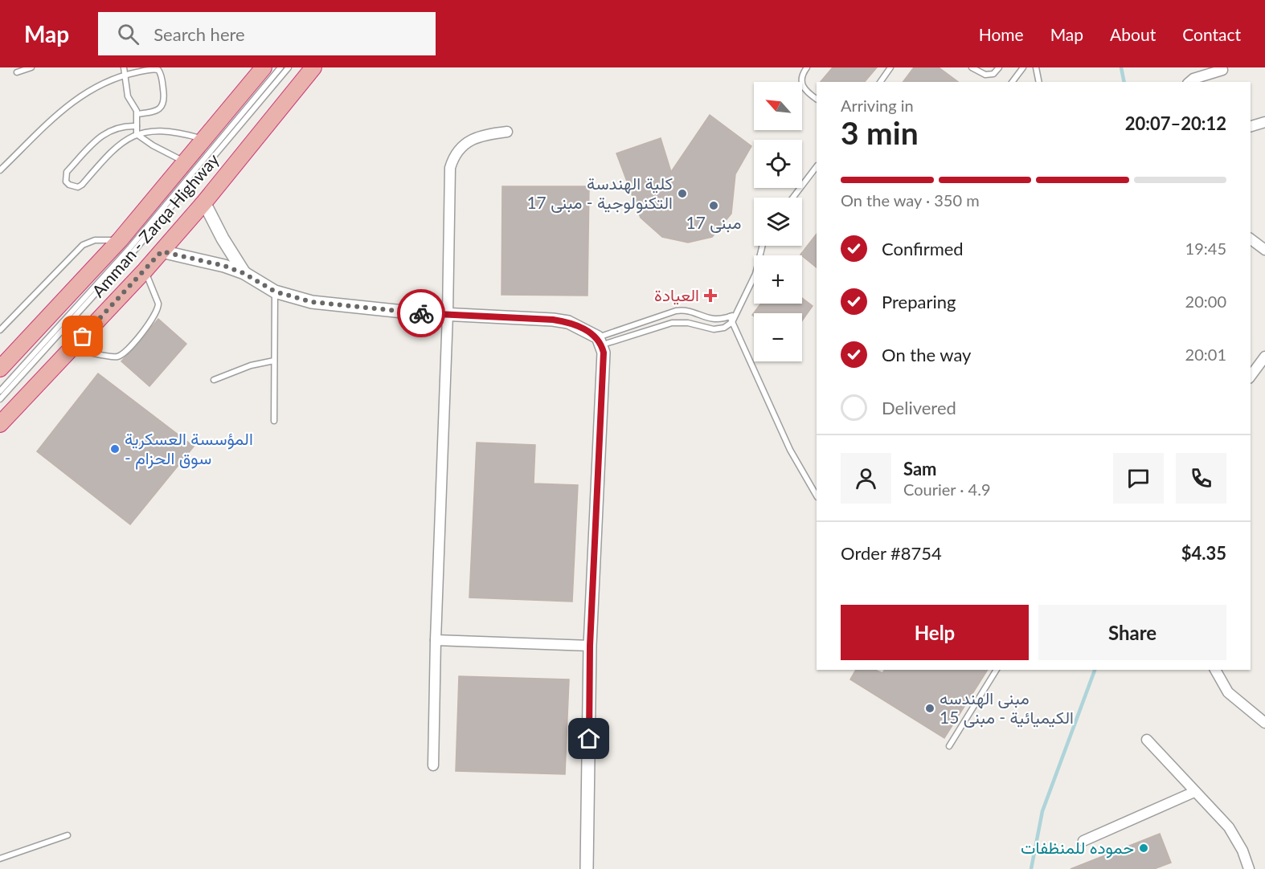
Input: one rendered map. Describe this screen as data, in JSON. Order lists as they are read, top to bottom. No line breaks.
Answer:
{"streets":{"highway":["Amman - Zarqa Highway"]},"places":{"other":["كلية الهندسة التكنولوجية - مبنى 17","مبنى 17","المؤسسة العسكرية - سوق الحزام","مبنى الهندسه الكيميائية - مبنى 15","حموده للمنظفات"],"health":["العيادة"]},"north":"top left","page":{"header":"Map","search":"Search here","nav":["Home","Map","About","Contact"],"map_buttons":["+","−"],"heading":["3 min","Arriving in","20:07–20:12"],"panel":["Sam","Courier · 4.9","Order #8754","$4.35"],"bar":"On the way · 350 m","list":[["Confirmed","19:45"],["Preparing","20:00"],["On the way","20:01"],"Delivered"],"buttons":["Help","Share"]}}
